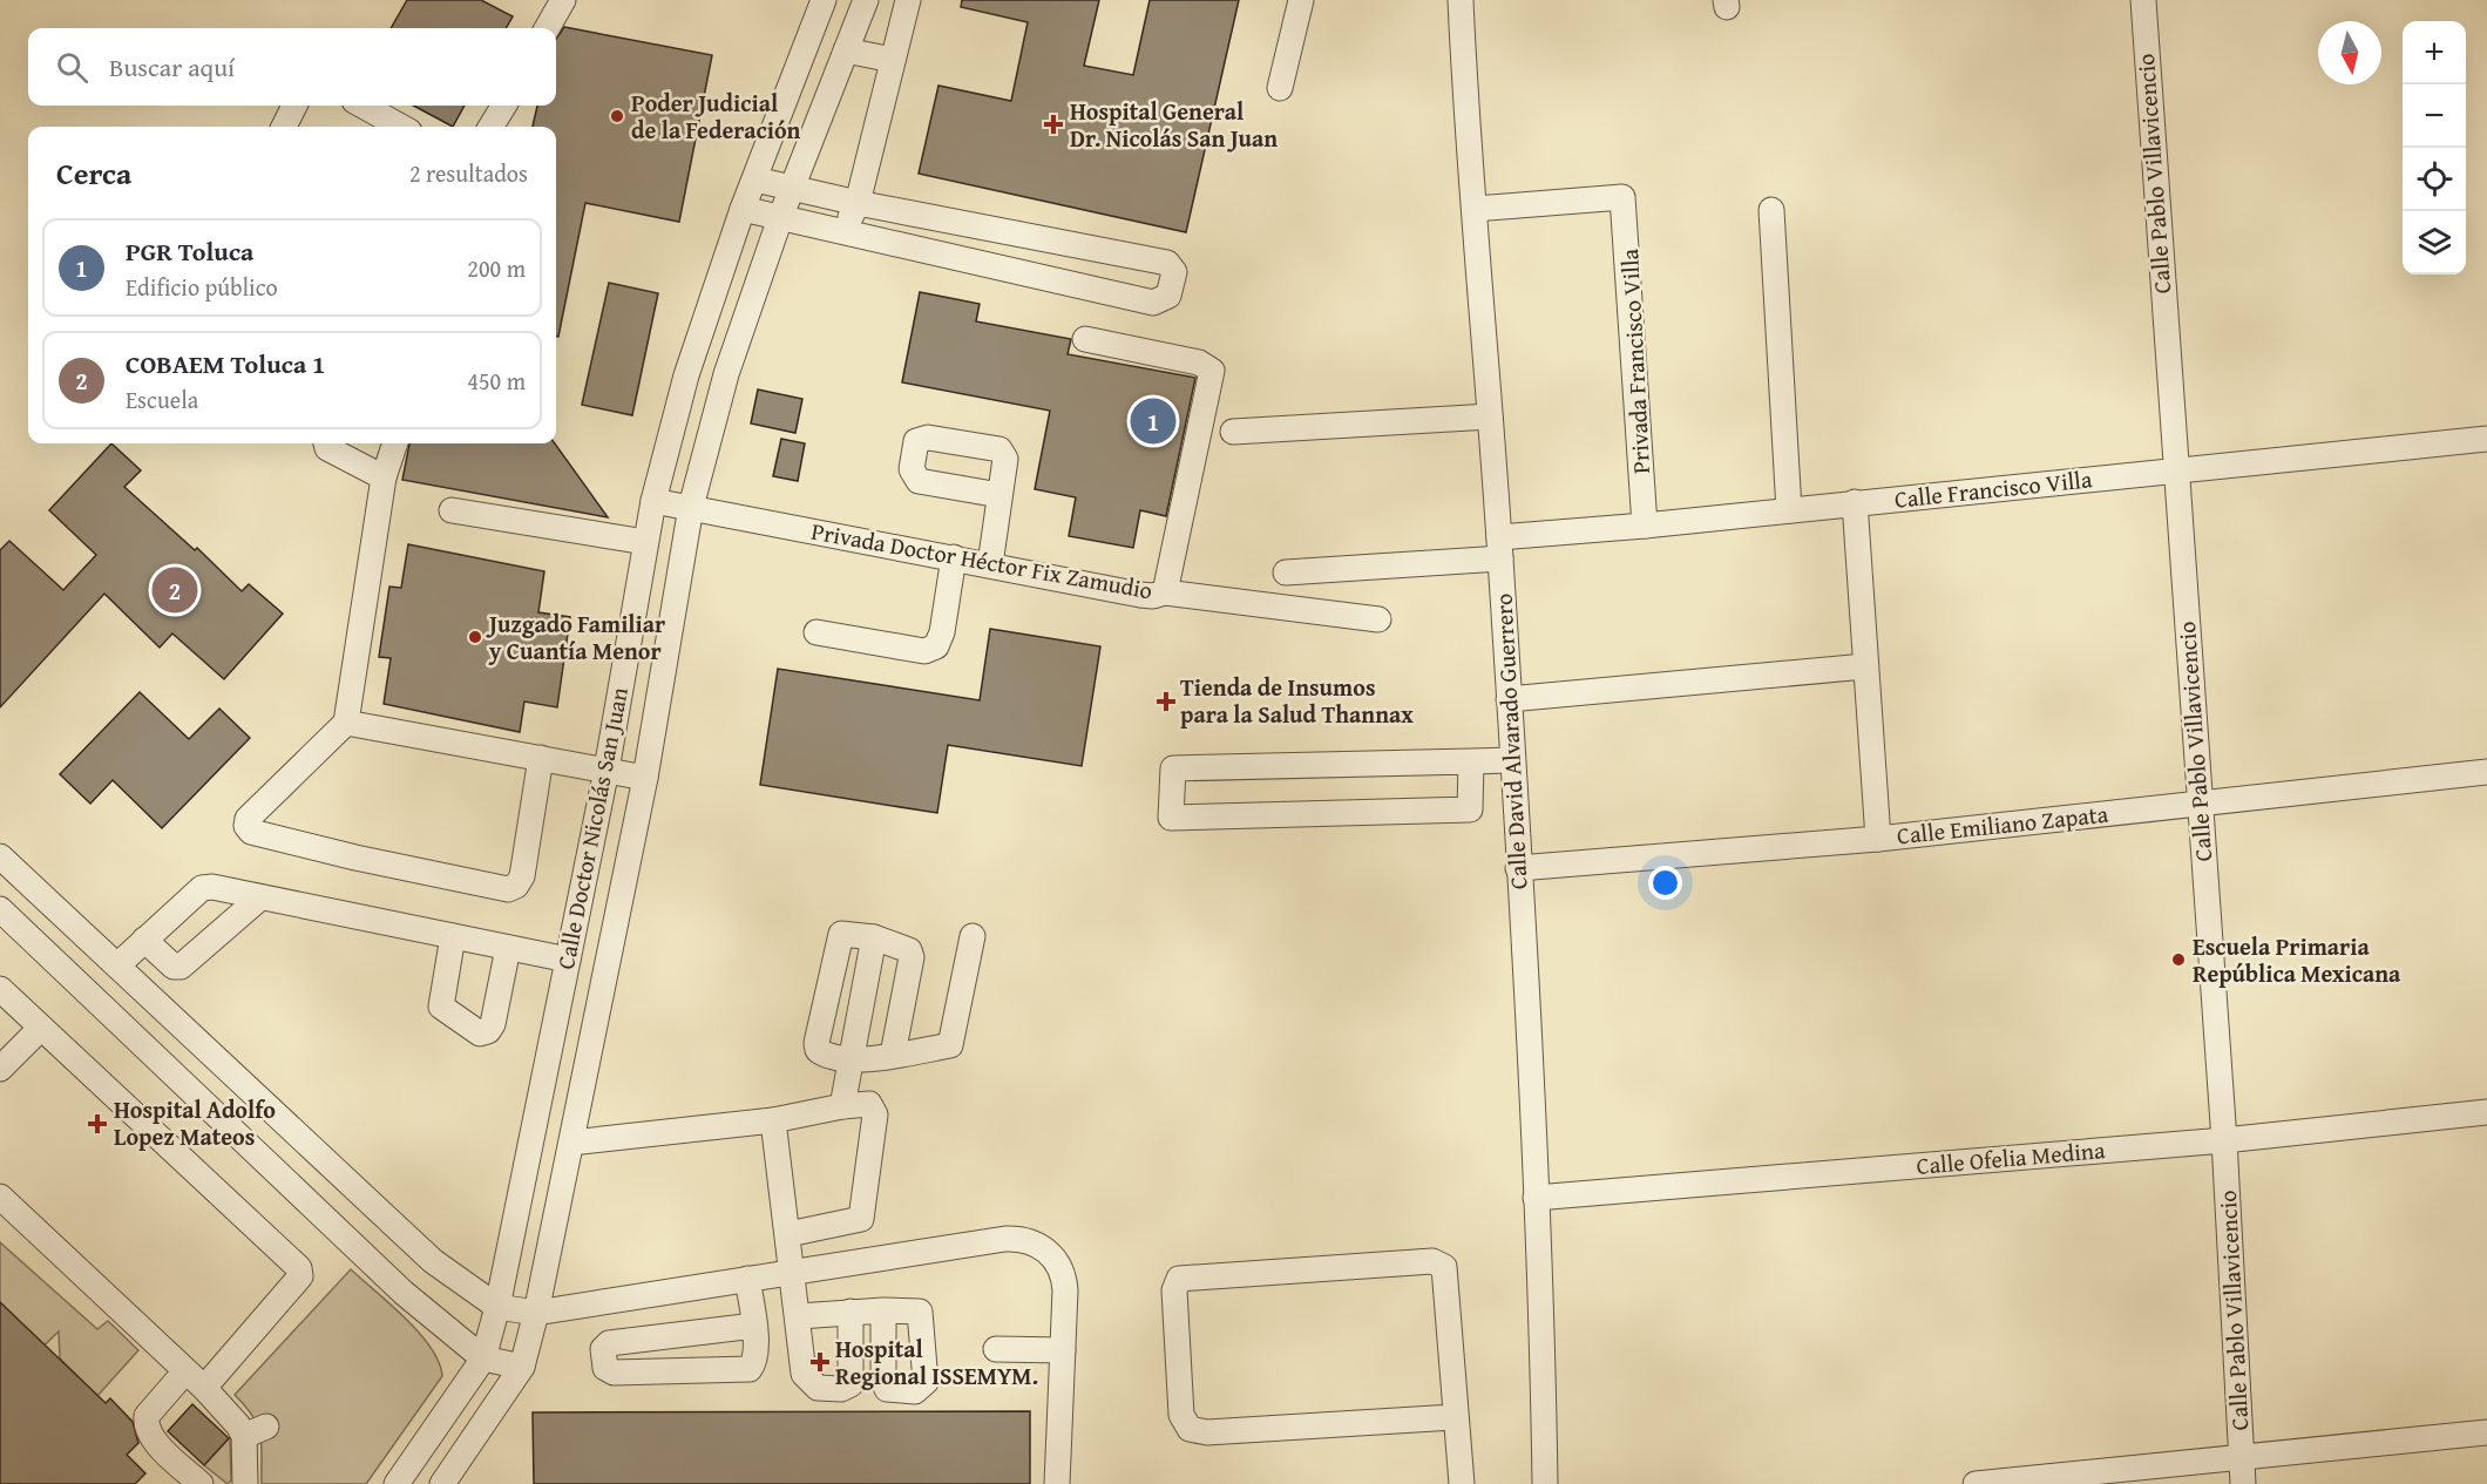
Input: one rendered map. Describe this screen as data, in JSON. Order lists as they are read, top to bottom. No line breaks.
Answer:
{"streets":{"street":["Calle Pablo Villavicencio","Privada Francisco Villa","Calle Francisco Villa","Privada Doctor Héctor Fix Zamudio","Calle David Alvarado Guerrero","Calle Emiliano Zapata","Calle Doctor Nicolás San Juan","Calle Ofelia Medina"]},"crossings":[["Calle Pablo Villavicencio","Calle Francisco Villa"],["Calle Pablo Villavicencio","Calle Emiliano Zapata"],["Calle Pablo Villavicencio","Calle Ofelia Medina"],["Privada Francisco Villa","Calle Francisco Villa"],["Privada Francisco Villa","Calle David Alvarado Guerrero"],["Calle Francisco Villa","Calle David Alvarado Guerrero"],["Privada Doctor Héctor Fix Zamudio","Calle Doctor Nicolás San Juan"],["Calle David Alvarado Guerrero","Calle Emiliano Zapata"],["Calle David Alvarado Guerrero","Calle Ofelia Medina"]],"places":{"other":["Poder Judicial de la Federación","Juzgado Familiar y Cuantía Menor","Escuela Primaria República Mexicana"],"health":["Hospital General Dr. Nicolás San Juan","Tienda de Insumos para la Salud Thannax","Hospital Adolfo Lopez Mateos","Hospital Regional ISSEMYM."]},"north":"bottom","page":{"map_buttons":["+","−"],"search":"Buscar aquí","heading":["Cerca","2 resultados"],"list":[{"mark":"1","name":"PGR Toluca","note":"Edificio público","value":"200 m"},{"mark":"2","name":"COBAEM Toluca 1","note":"Escuela","value":"450 m"}],"pins":["1","2"]}}
